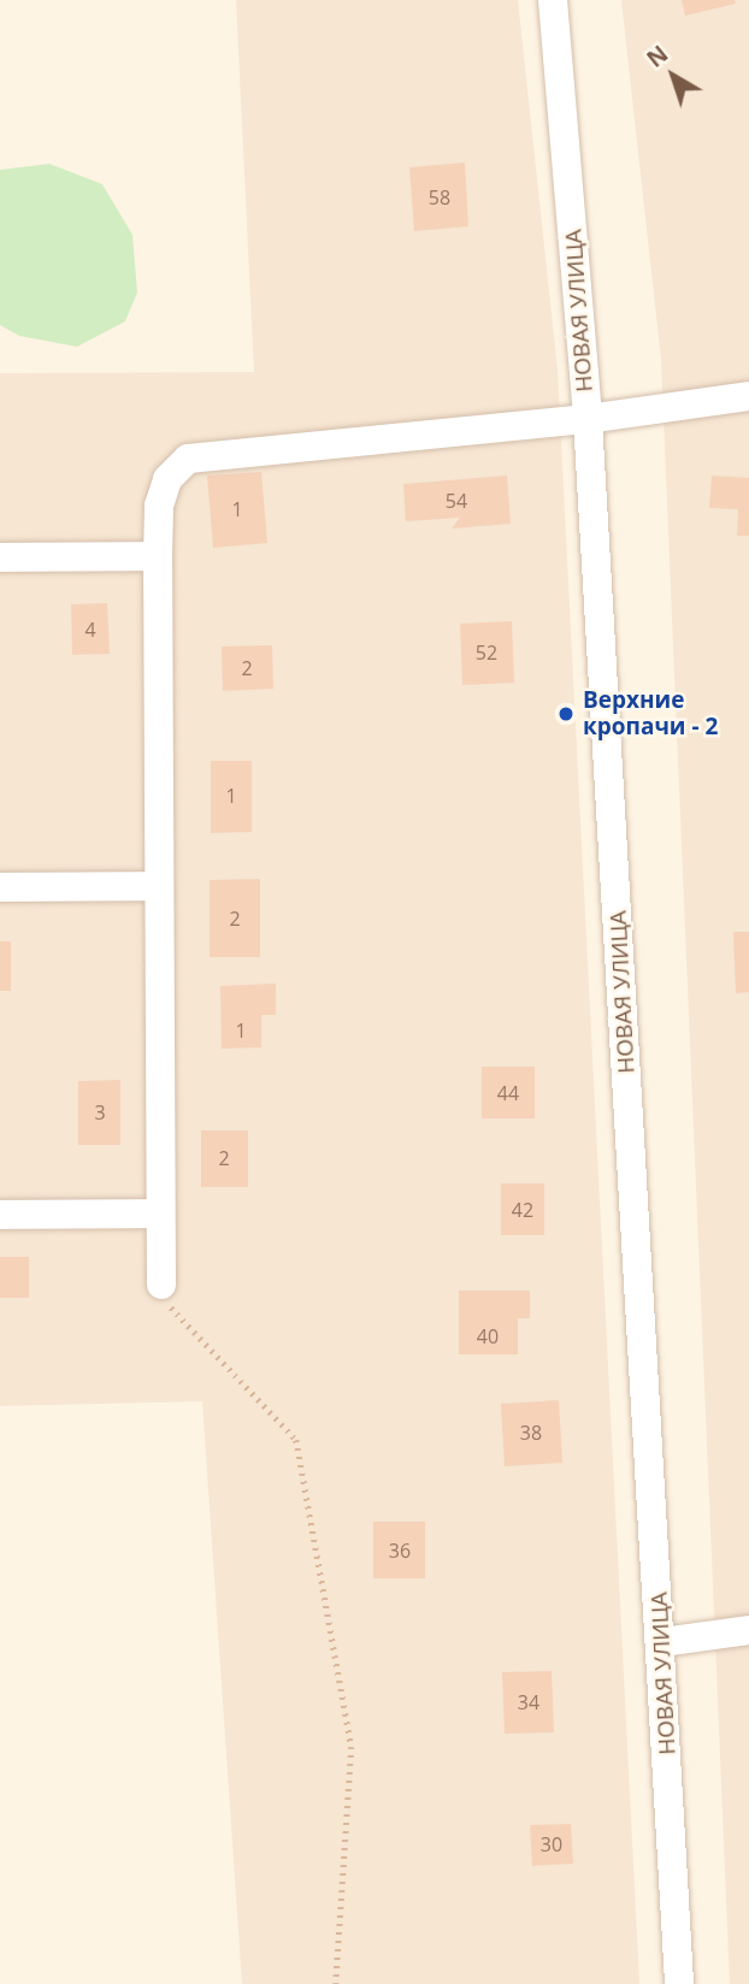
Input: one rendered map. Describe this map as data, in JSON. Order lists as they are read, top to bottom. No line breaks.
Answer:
{"streets":{"street":["НОВАЯ УЛИЦА"]},"places":["Верхние кропачи - 2"],"house_numbers":["58","54","1","4","52","2","1","2","1","44","3","2","42","40","38","36","34","30"],"north":"top left"}
